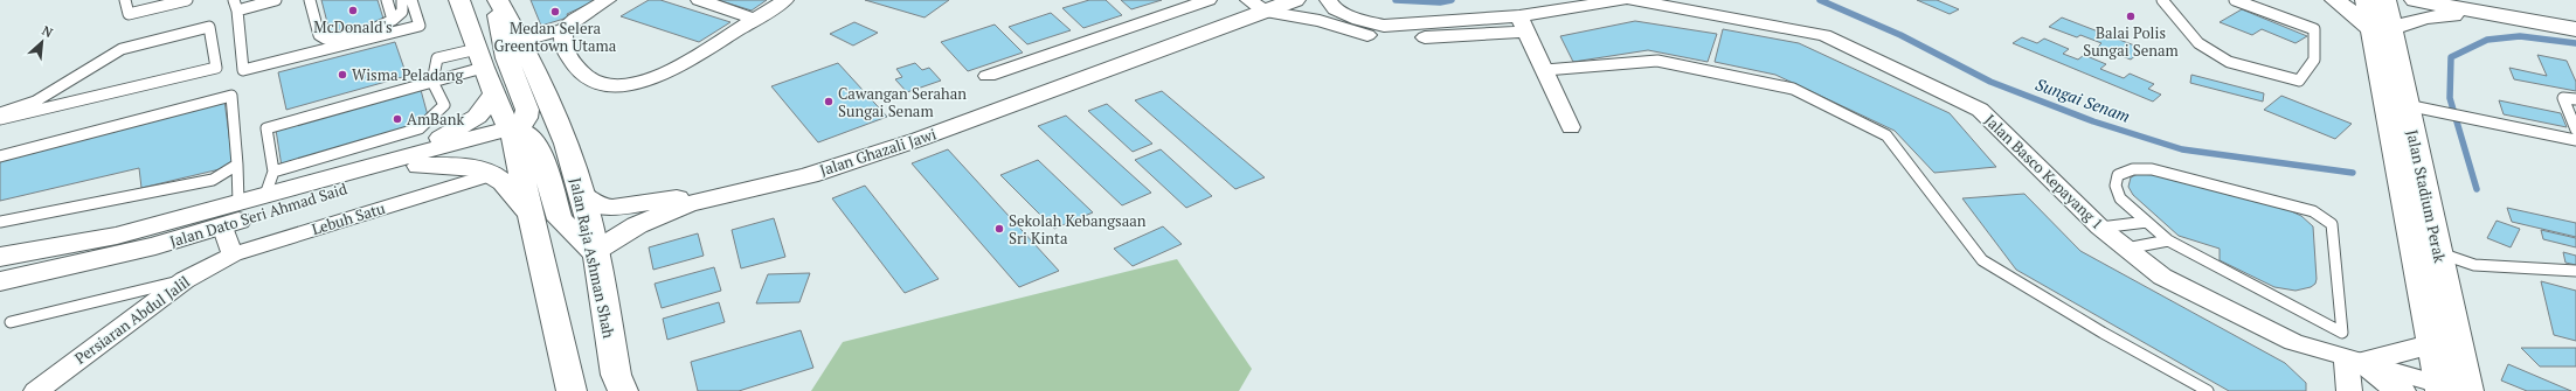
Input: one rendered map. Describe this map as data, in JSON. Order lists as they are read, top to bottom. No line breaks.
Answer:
{"streets":{"street":["Jalan Ghazali Jawi","Jalan Basco Kepayang 1","Jalan Stadium Perak","Jalan Dato Seri Ahmad Said","Lebuh Satu","Jalan Raja Ashman Shah","Persiaran Abdul Jalil"]},"crossings":[["Jalan Ghazali Jawi","Jalan Raja Ashman Shah"],["Lebuh Satu","Persiaran Abdul Jalil"]],"water":["Sungai Senam"],"places":["McDonald's","Medan Selera Greentown Utama","Balai Polis Sungai Senam","Wisma Peladang","Cawangan Serahan Sungai Senam","AmBank","Sekolah Kebangsaan Sri Kinta"],"north":"top right"}
